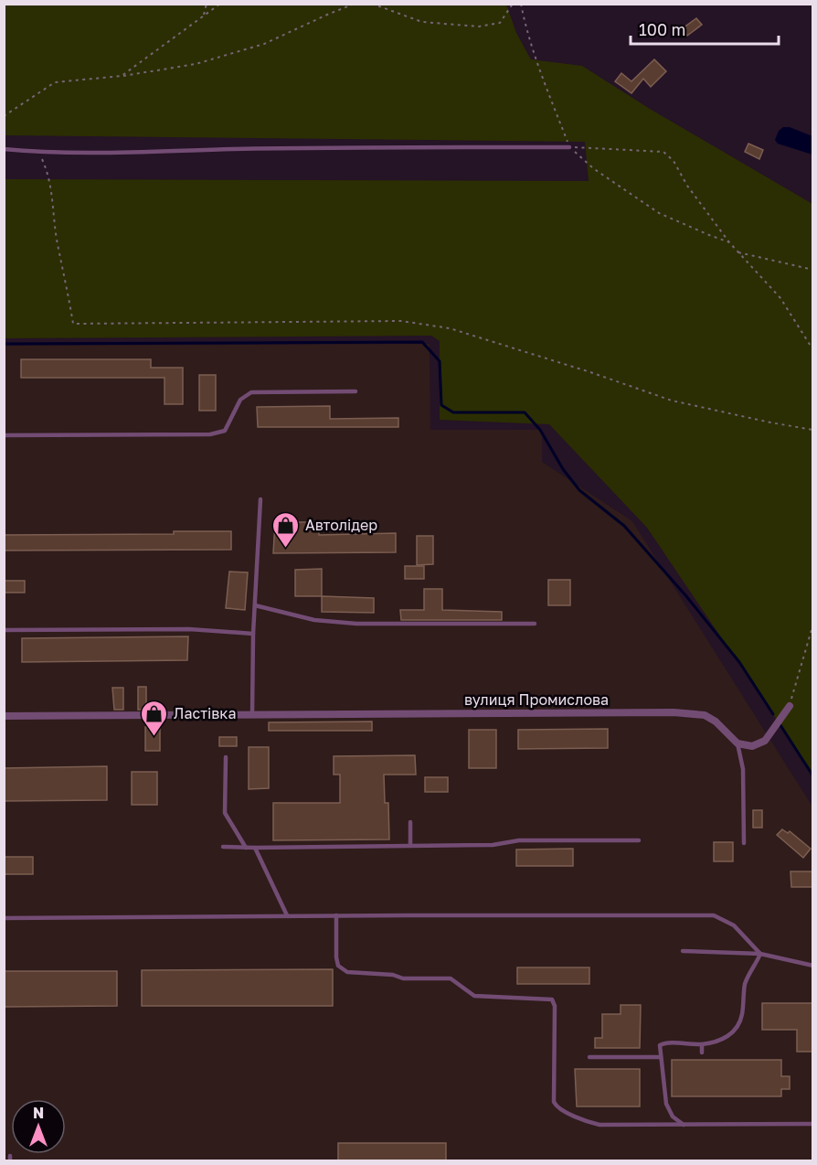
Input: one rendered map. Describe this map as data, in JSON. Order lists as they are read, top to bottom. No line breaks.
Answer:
{"streets":{"street":["вулиця Промислова"]},"places":{"shop":["Автолідер","Ластівка"]},"scale_bar":"100 m","north":"top"}
